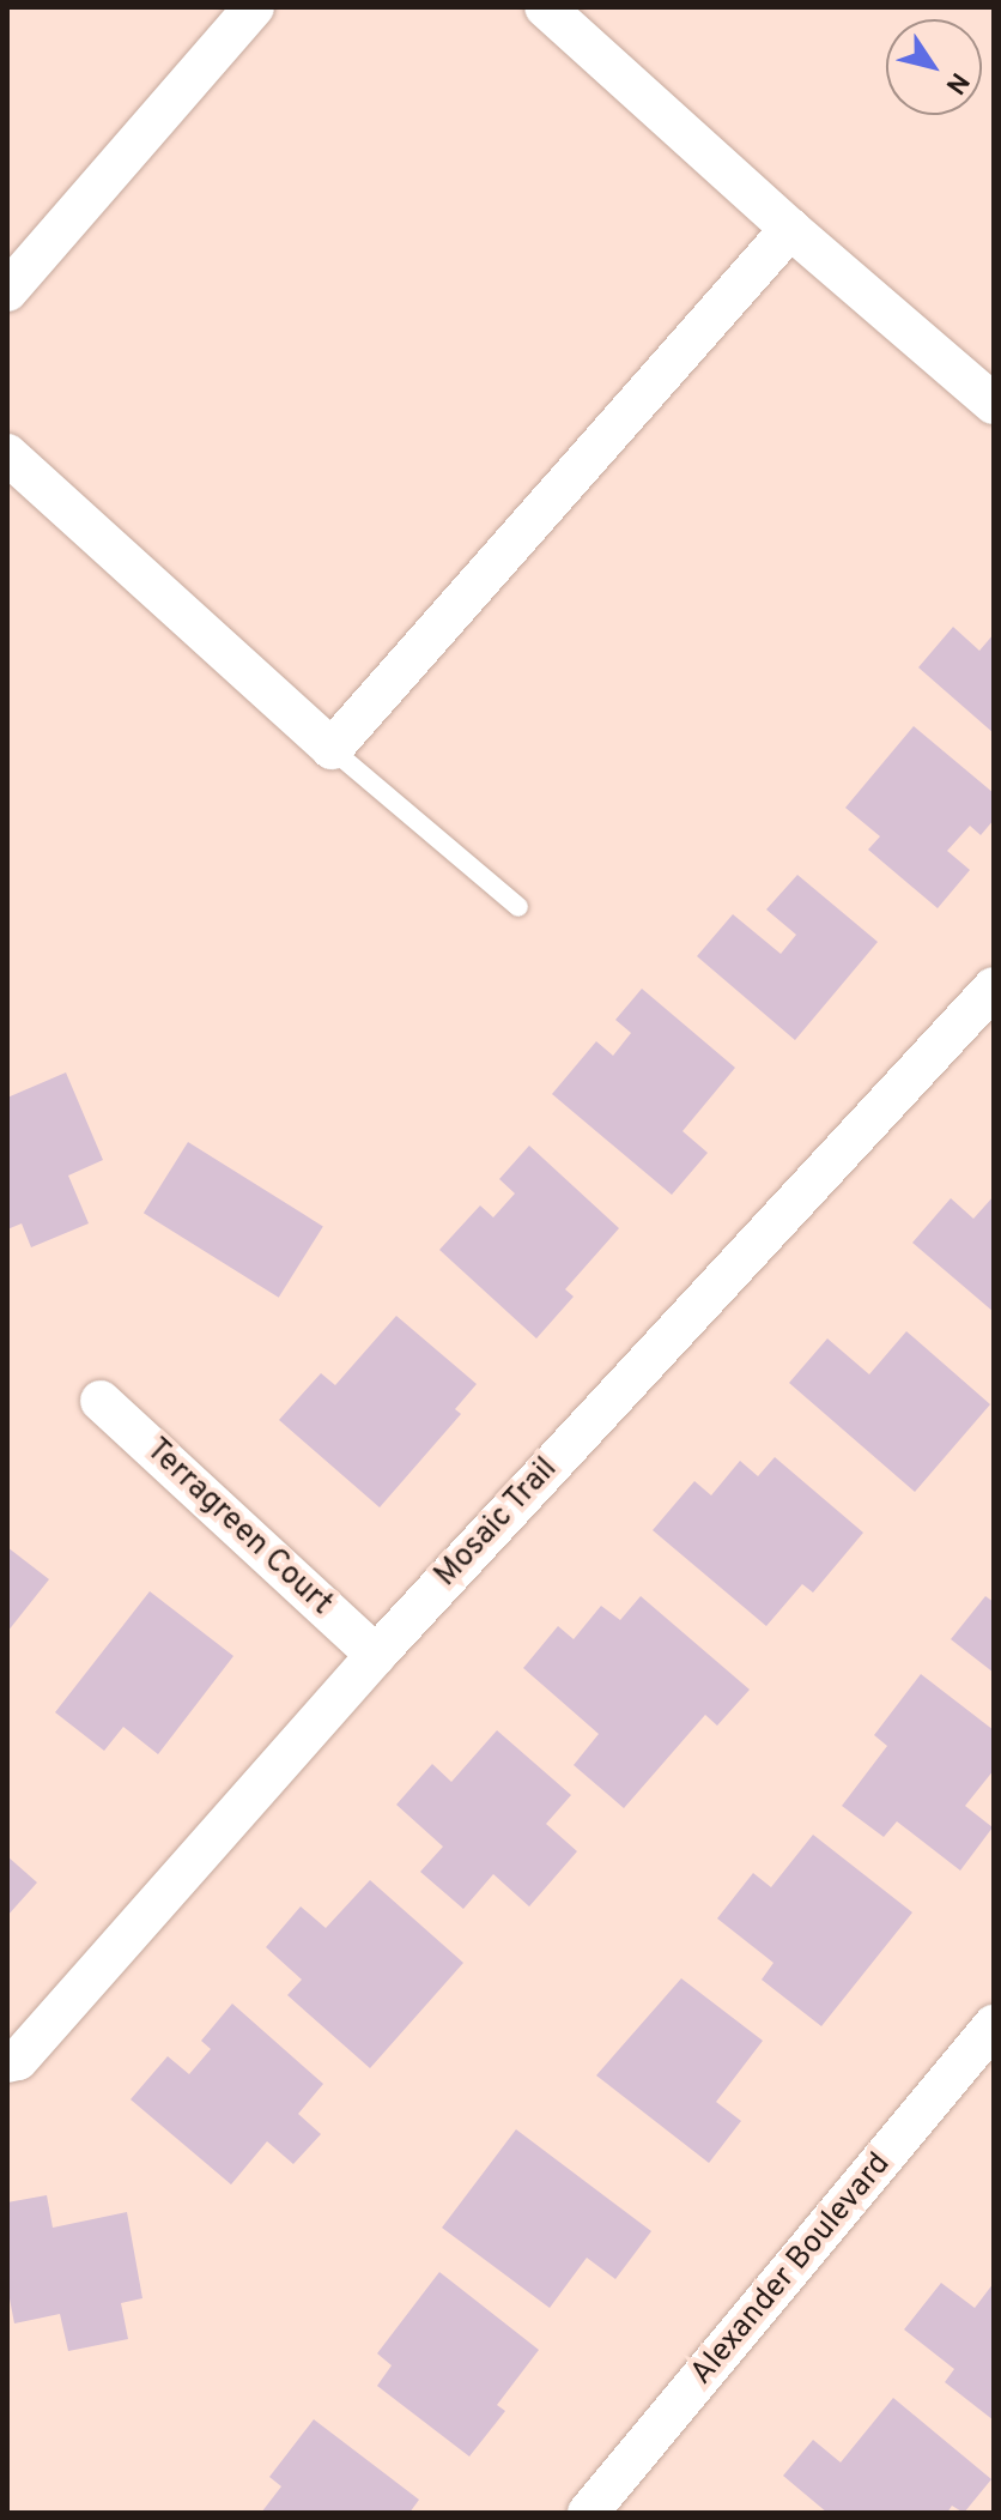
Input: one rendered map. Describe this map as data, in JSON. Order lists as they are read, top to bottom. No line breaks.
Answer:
{"streets":{"street":["Mosaic Trail","Terragreen Court","Alexander Boulevard"]},"crossings":[["Mosaic Trail","Terragreen Court"]],"north":"bottom right"}
